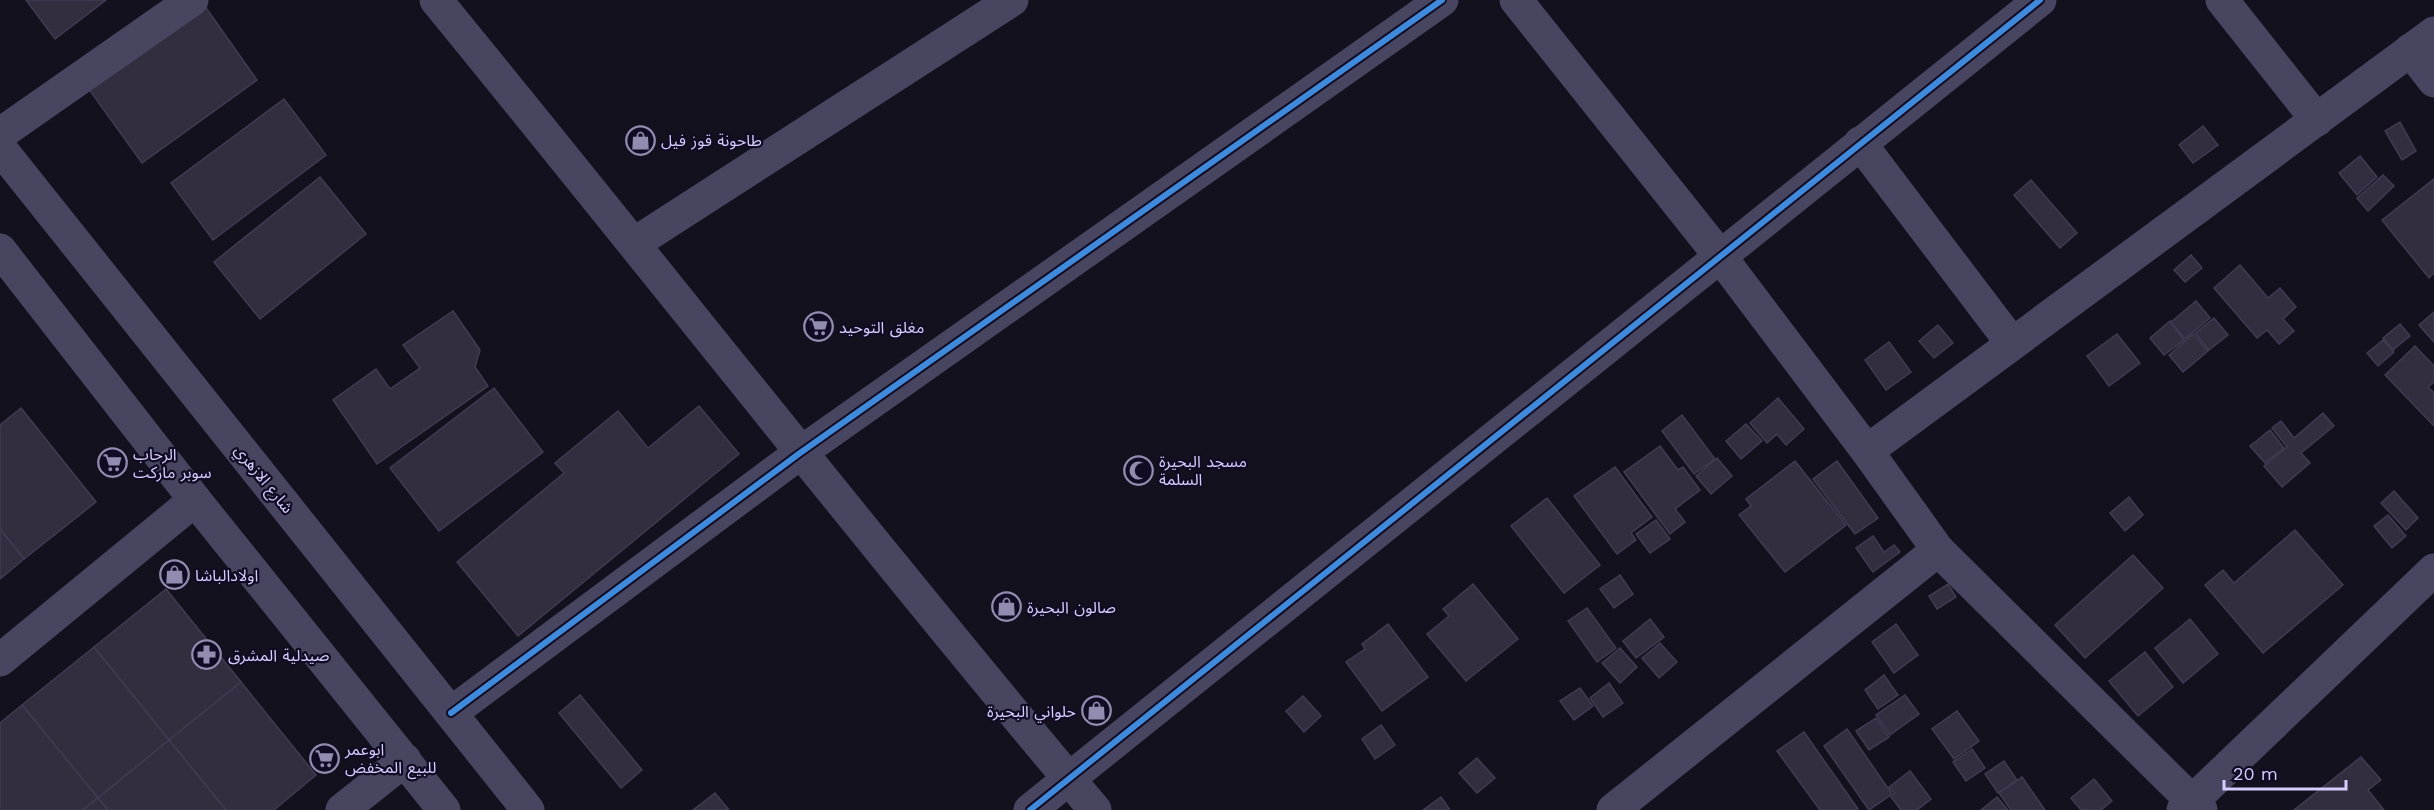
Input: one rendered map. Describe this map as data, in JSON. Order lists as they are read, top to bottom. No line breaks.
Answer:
{"streets":{"street":["شارع الازهري"]},"places":{"shop":["طاحونة قوز فيل","اولادالباشا","صالون البحيرة","حلواني البحيرة"],"supermarket":["مغلق التوحيد","الرحاب سوبر ماركت","ابوعمر للبيع المخفض"],"mosque":["مسجد البحيرة السلمة"],"pharmacy":["صيدلية المشرق"]},"scale_bar":"20 m"}
